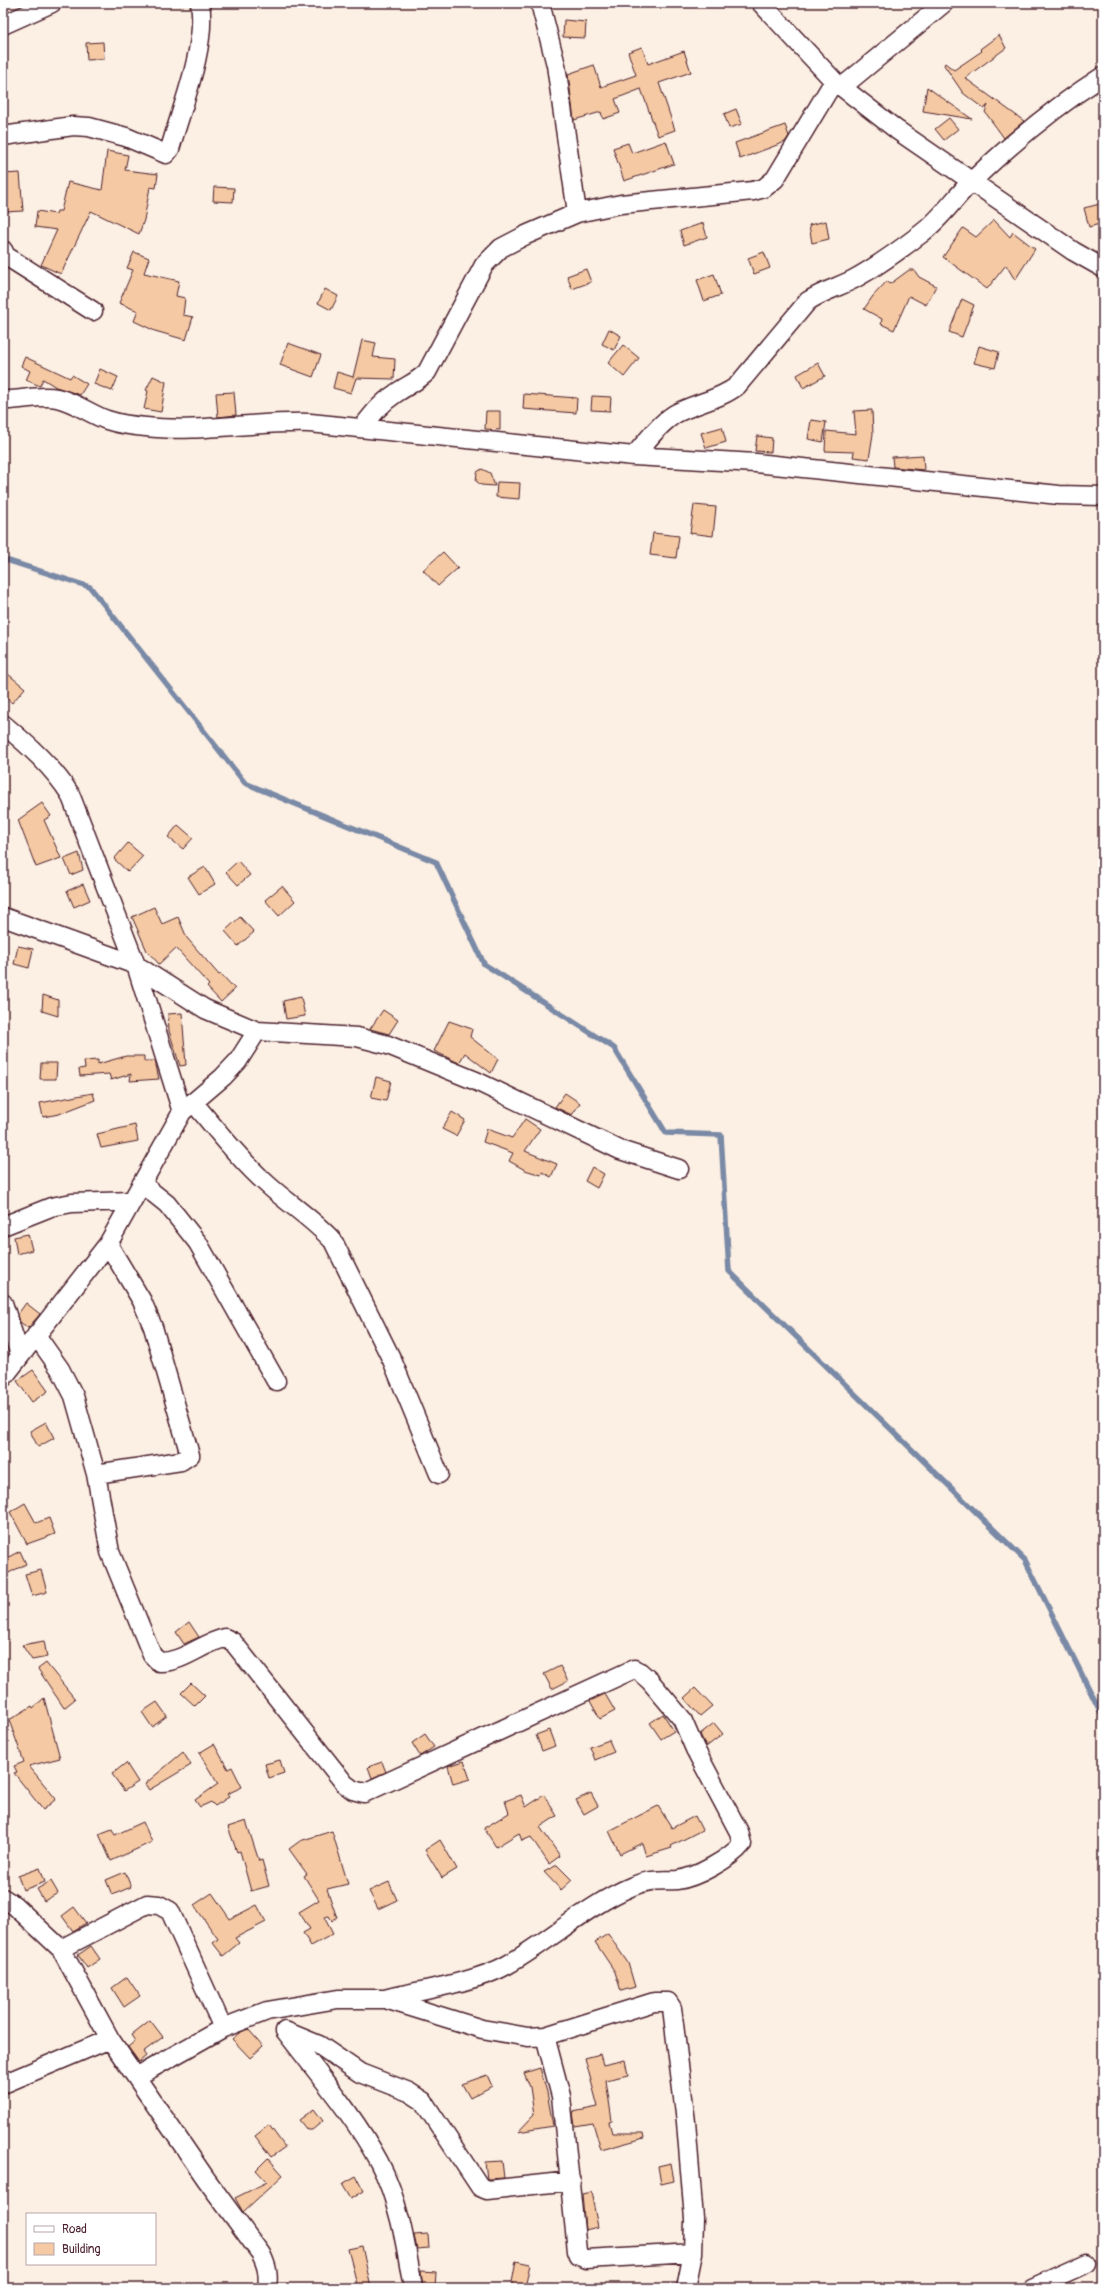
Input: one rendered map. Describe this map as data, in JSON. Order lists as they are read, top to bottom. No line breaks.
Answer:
{"legend":["Road","Building"]}
